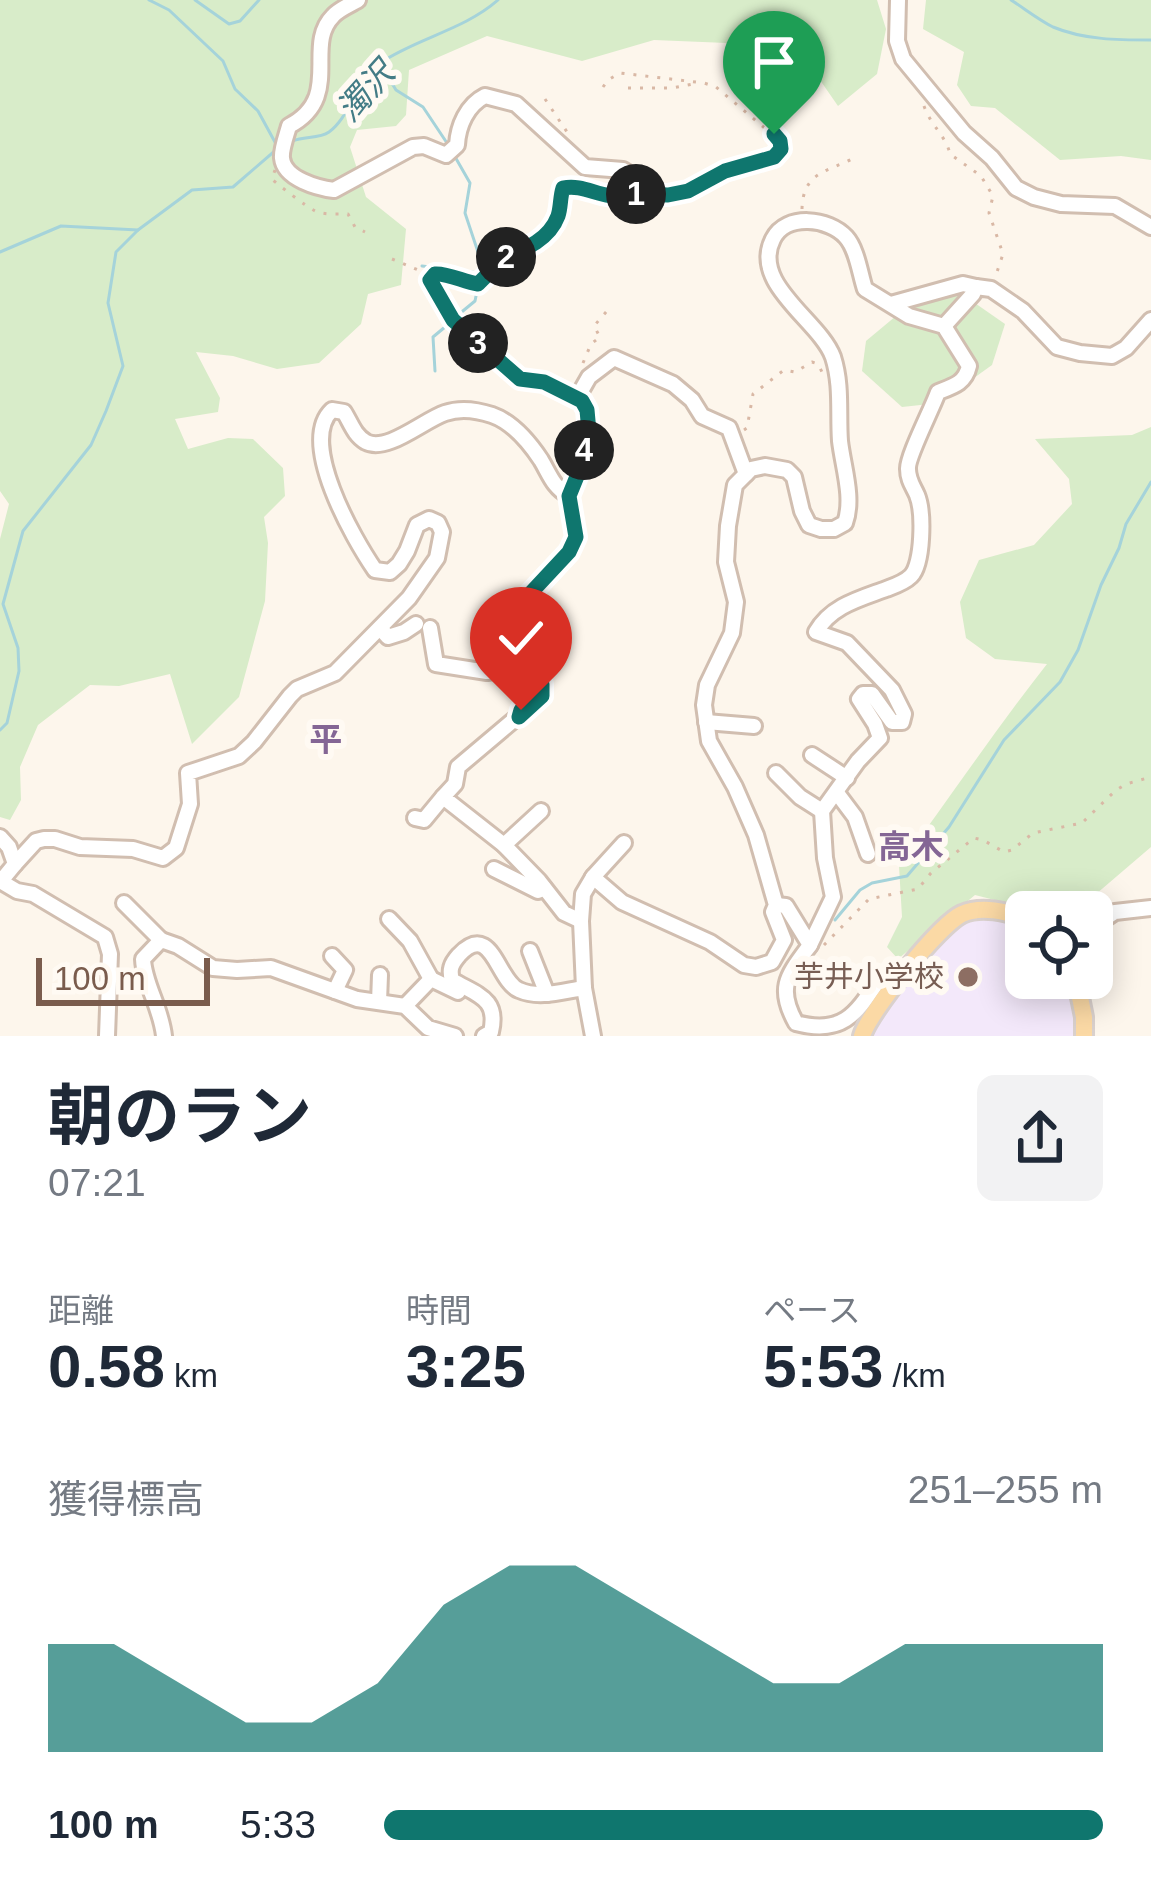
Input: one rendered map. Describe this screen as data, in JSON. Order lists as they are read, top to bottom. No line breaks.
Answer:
{"districts":["平","高木"],"water":["濁沢"],"places":["芋井小学校"],"scale_bar":"100 m","page":{"pins":["1","2","3","4"],"scale":"100 m","heading":["朝のラン","07:21"],"stats":[["距離","0.58 km"],["時間","3:25"],["ペース","5:53 /km"]],"chart":["獲得標高","251–255 m"],"list":[{"name":"100 m","note":"5:33"}]}}
